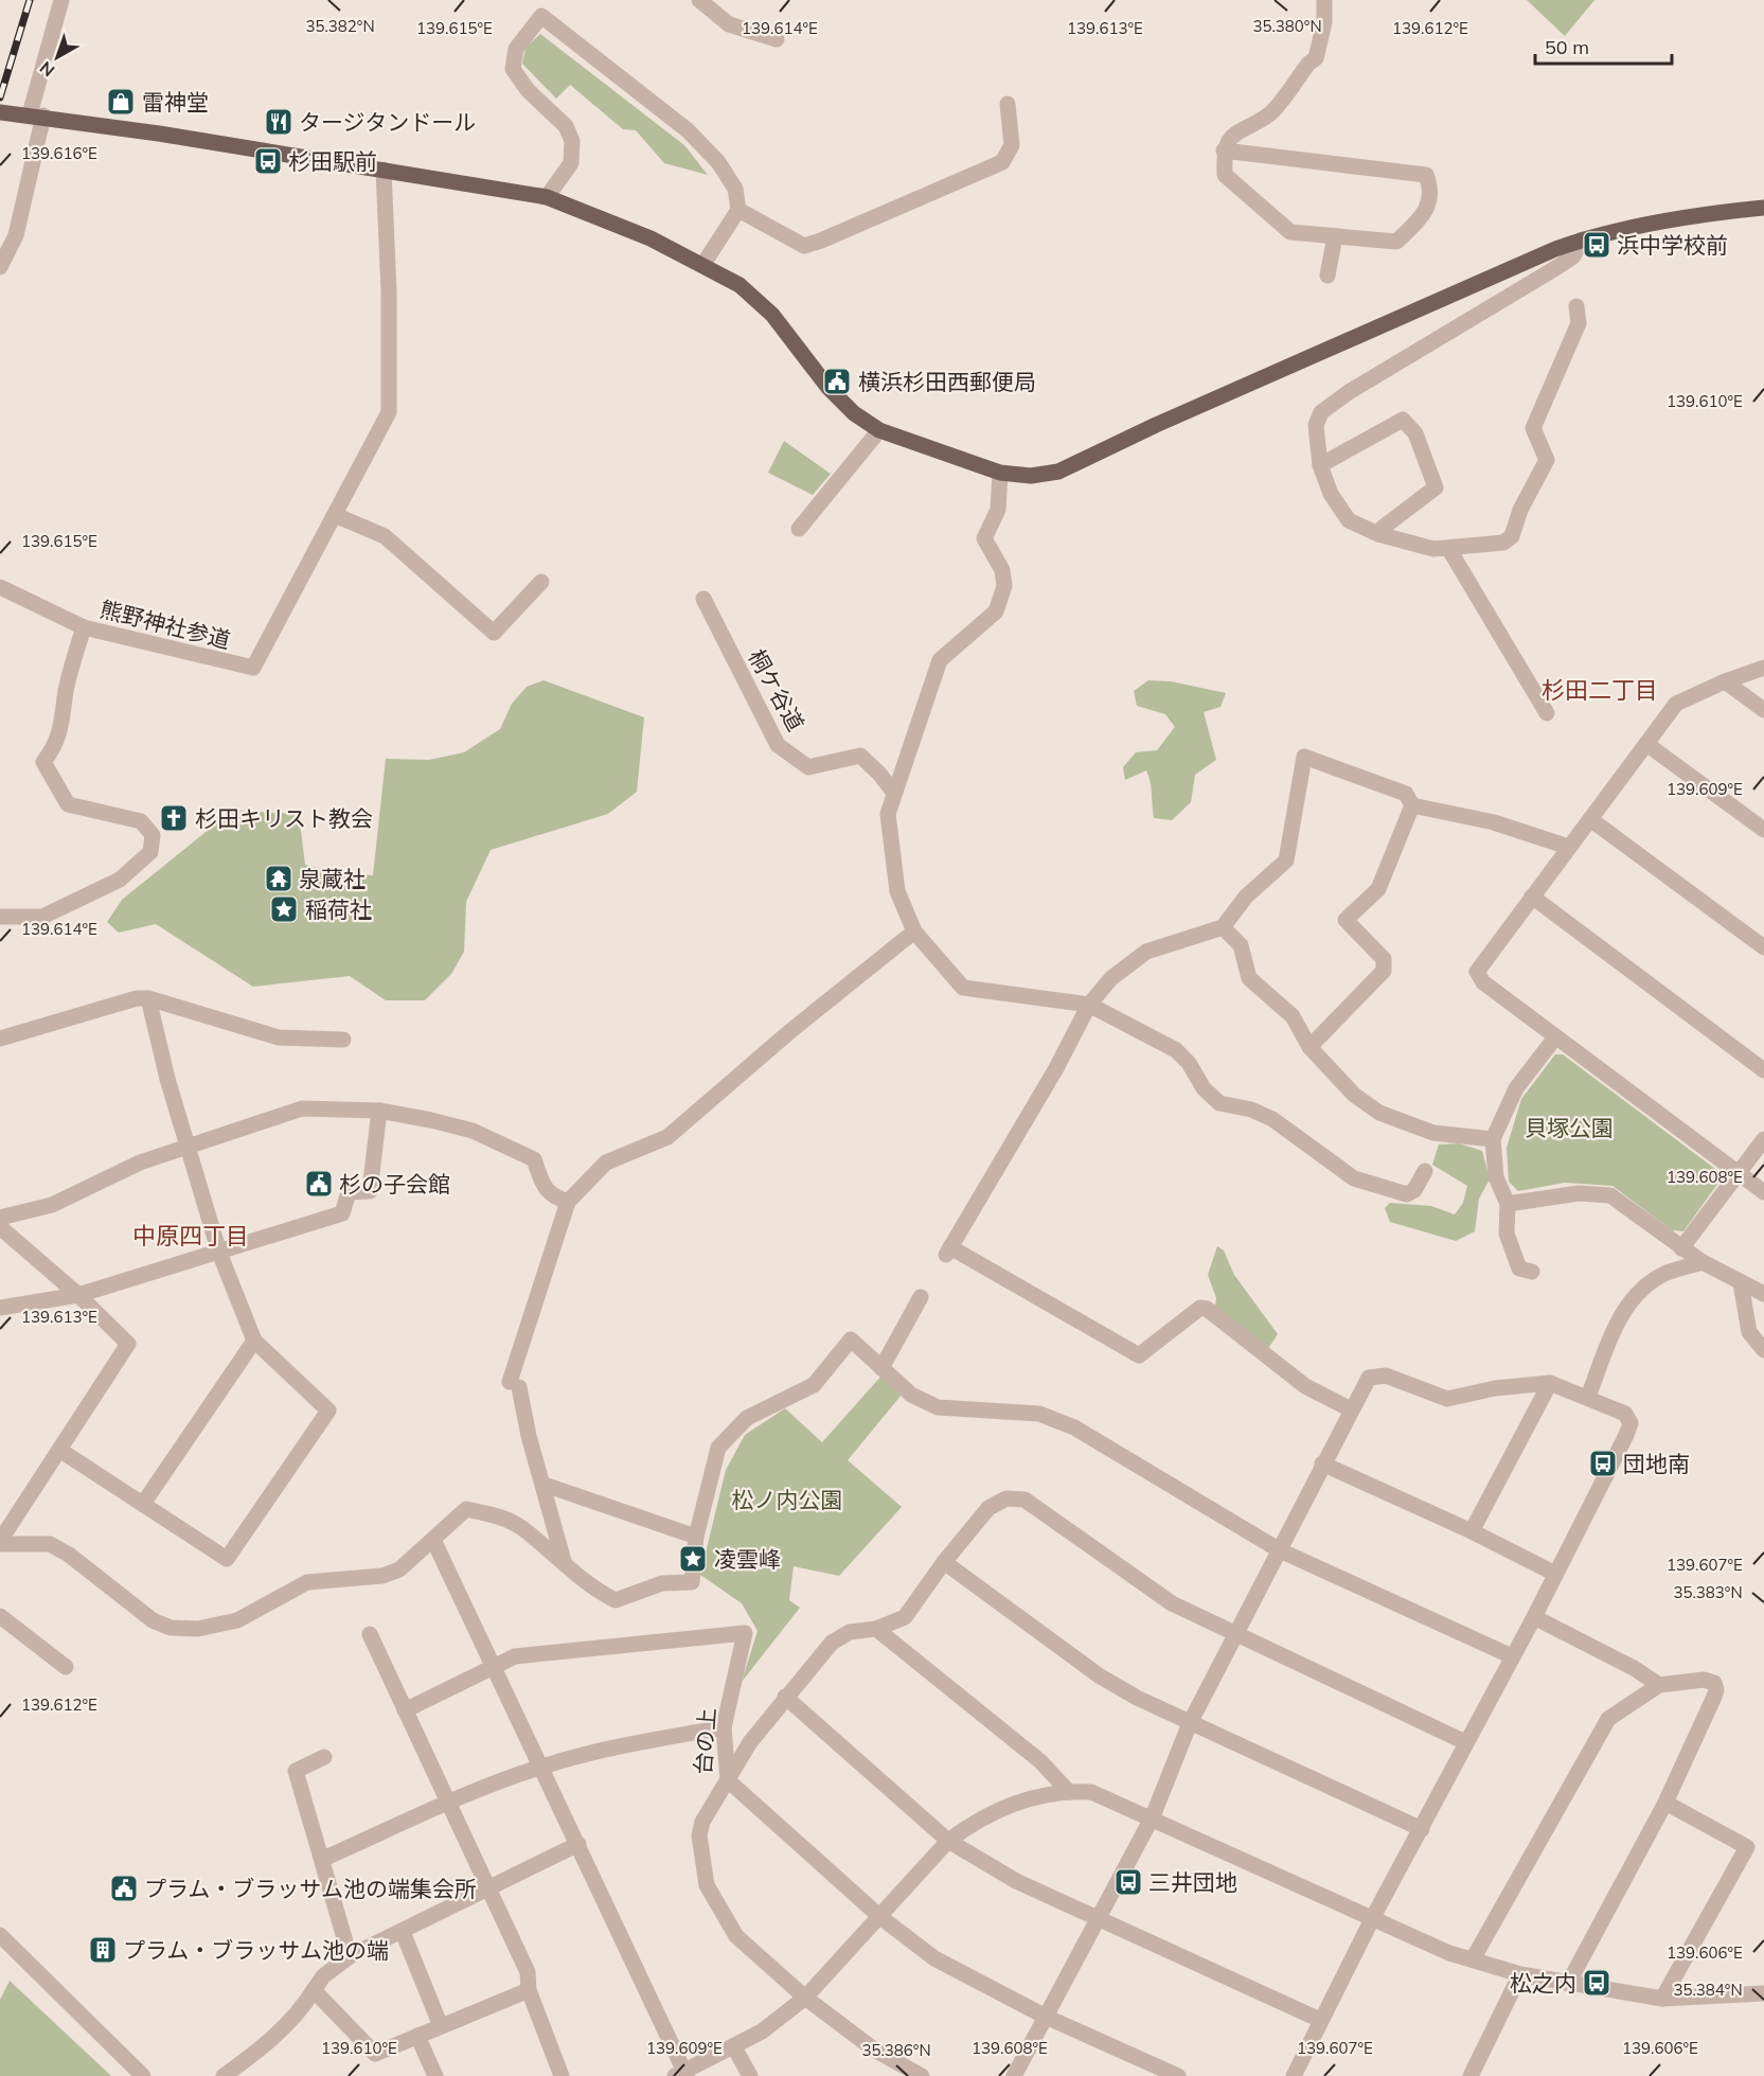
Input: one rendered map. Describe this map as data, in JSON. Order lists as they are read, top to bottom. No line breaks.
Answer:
{"streets":{"street":["熊野神社参道","桐ケ谷道","台の上"]},"districts":["杉田二丁目","中原四丁目"],"parks":["貝塚公園","松ノ内公園"],"places":{"shop":["雷神堂"],"restaurant":["タージタンドール"],"bus stop":["杉田駅前","浜中学校前","団地南","三井団地","松之内"],"public building":["横浜杉田西郵便局","杉の子会館","プラム・ブラッサム池の端集会所"],"church":["杉田キリスト教会"],"temple":["泉蔵社"],"place":["稲荷社","凌雲峰"],"building":["プラム・ブラッサム池の端"]},"scale_bar":"50 m","north":"bottom left","coordinates":["35.382°N","35.380°N","139.615°E","139.614°E","139.613°E","139.612°E","139.616°E","139.610°E","139.609°E","139.608°E","139.607°E","35.383°N","139.606°E","35.384°N","35.386°N"]}
